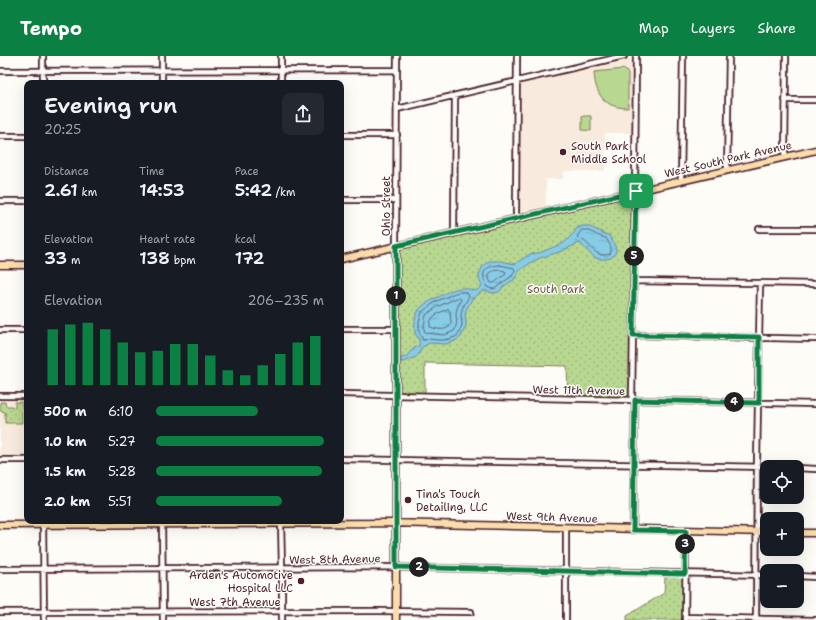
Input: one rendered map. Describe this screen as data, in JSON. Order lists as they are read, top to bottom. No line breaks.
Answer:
{"streets":{"main road":["West South Park Avenue","Ohio Street","West 9th Avenue"],"street":["West 11th Avenue","West 8th Avenue","West 7th Avenue"]},"crossings":[["West South Park Avenue","Ohio Street"],["Ohio Street","West 11th Avenue"],["Ohio Street","West 9th Avenue"],["Ohio Street","West 8th Avenue"],["Ohio Street","West 7th Avenue"]],"parks":["South Park"],"places":["South Park Middle School","Tina's Touch Detailing, LLC","Arden's Automotive Hospital LLC"],"page":{"header":"Tempo","nav":["Map","Layers","Share"],"heading":["Evening run","20:25"],"stats":[["Distance","2.61 km"],["Time","14:53"],["Pace","5:42 /km"],["Elevation","33 m"],["Heart rate","138 bpm"],["kcal","172"]],"pins":["5","1","4","3","2"],"chart":["Elevation","206–235 m"],"list":[{"name":"500 m","note":"6:10"},{"name":"1.0 km","note":"5:27"},{"name":"1.5 km","note":"5:28"},{"name":"2.0 km","note":"5:51"}],"map_buttons":["+","−"]}}
